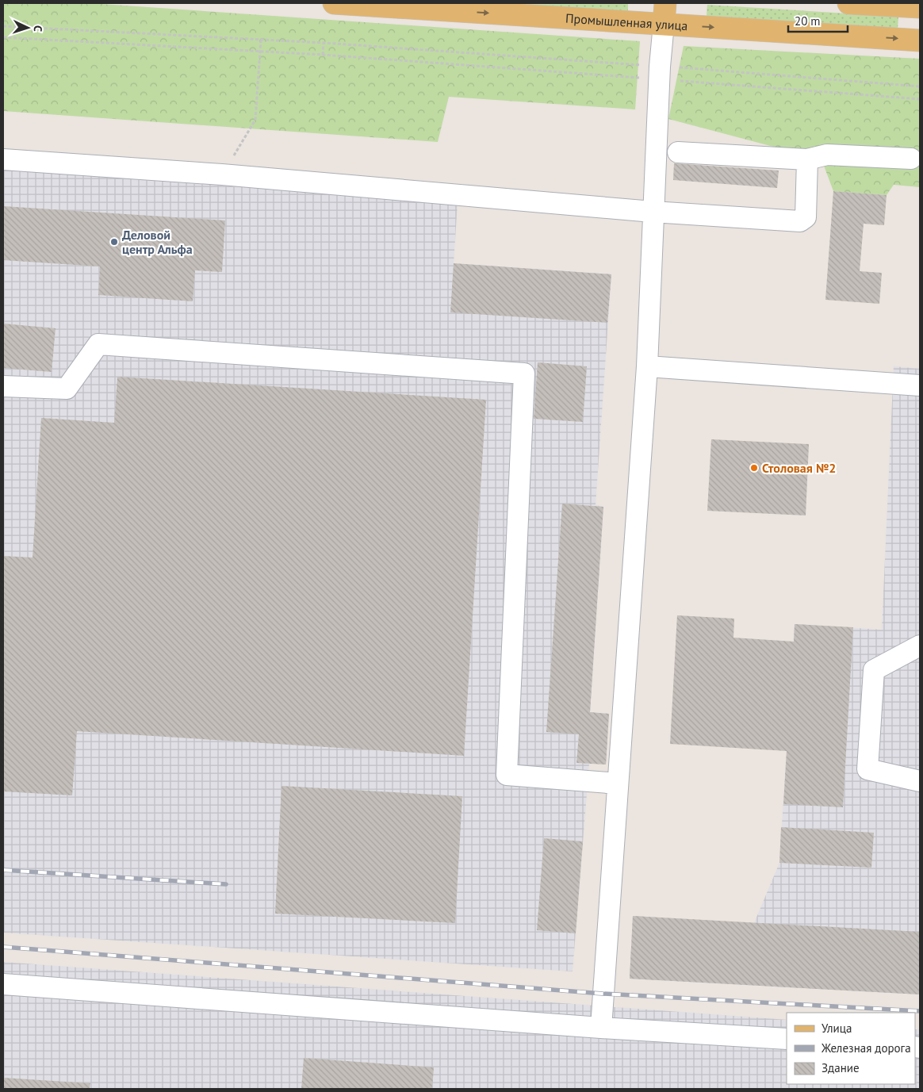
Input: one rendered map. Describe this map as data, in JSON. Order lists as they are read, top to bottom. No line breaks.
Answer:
{"streets":{"main road":["Промышленная улица"]},"one_way":["Промышленная улица"],"places":["Деловой центр Альфа","Столовая №2"],"legend":["Улица","Железная дорога","Здание"],"scale_bar":"20 m","north":"right"}
